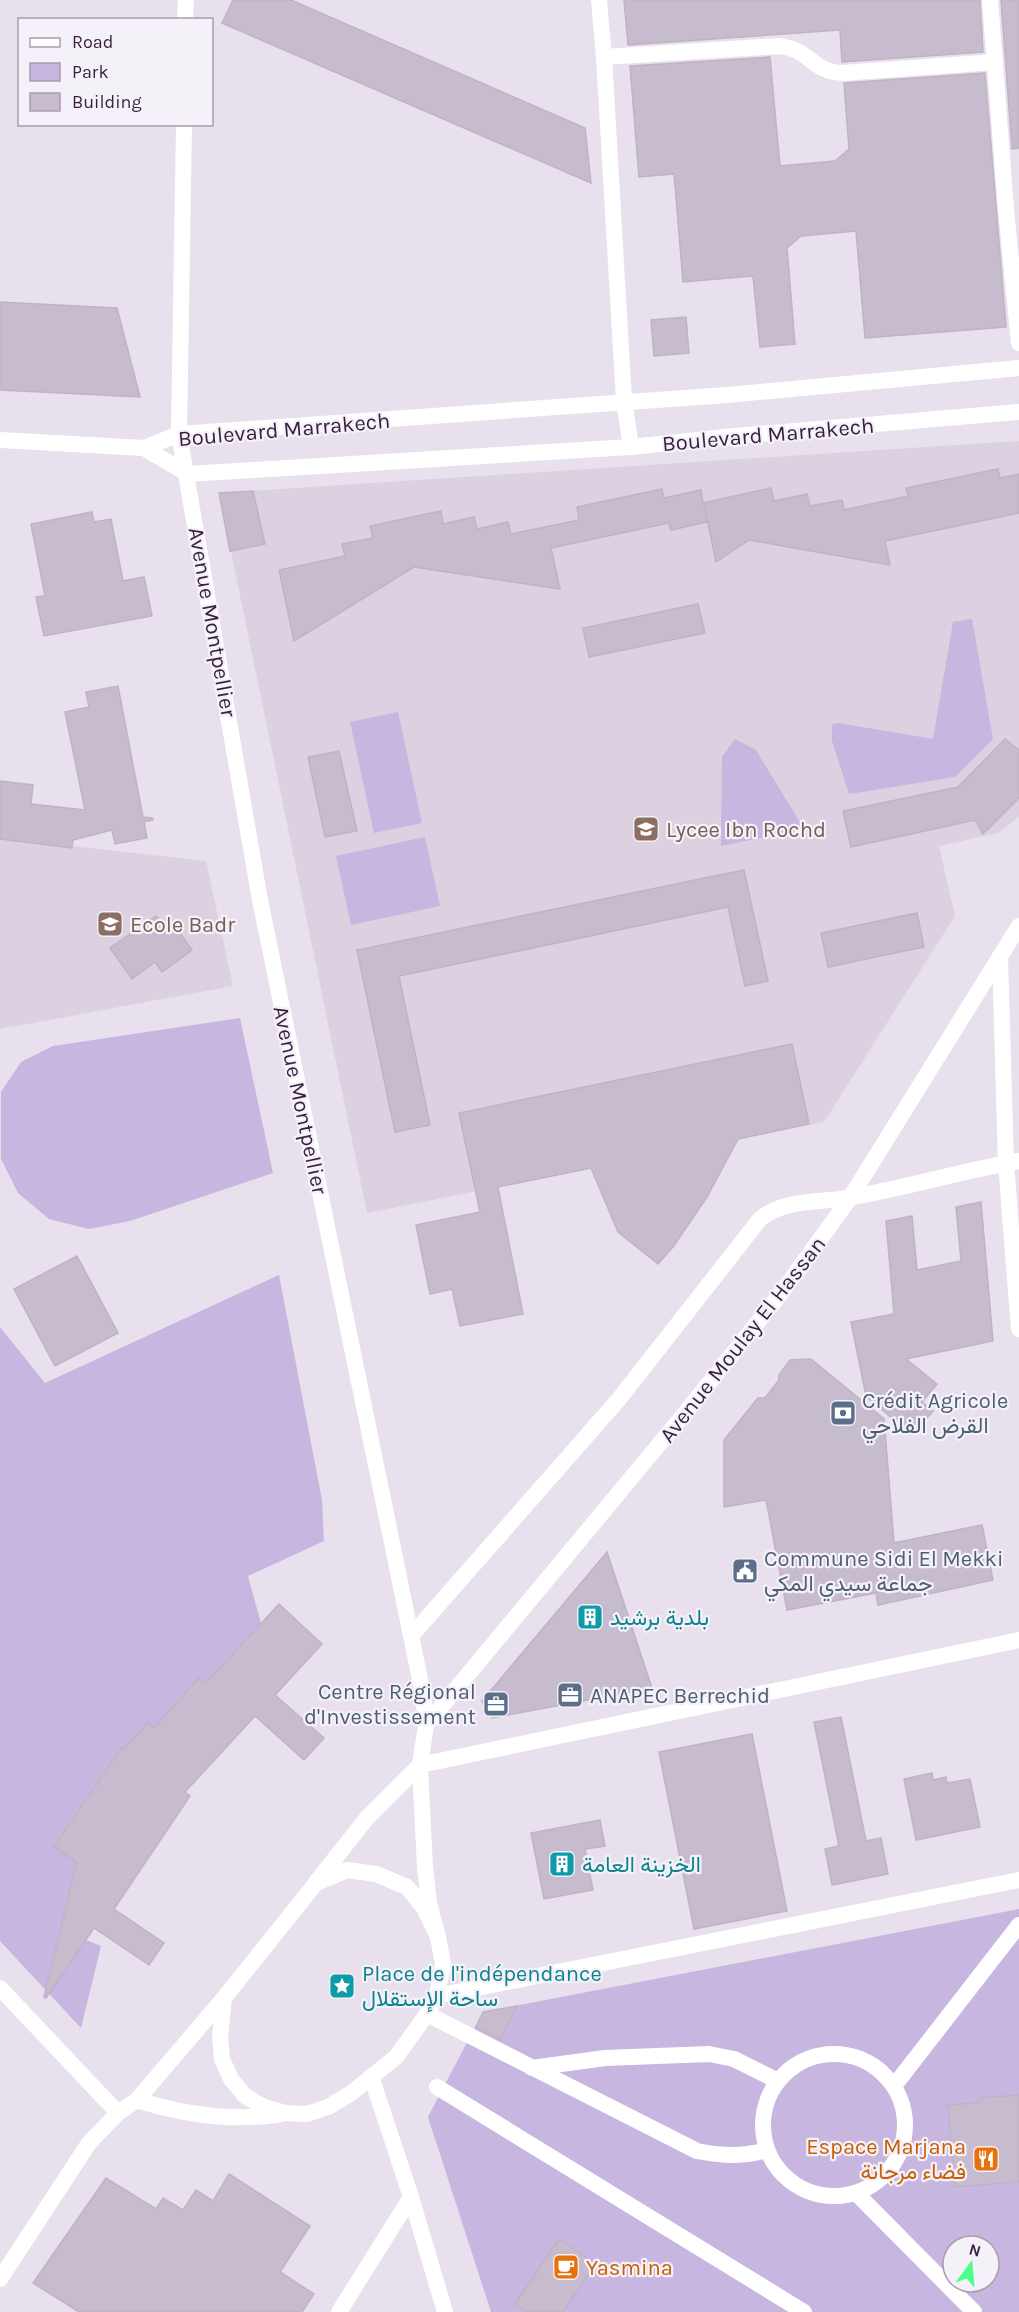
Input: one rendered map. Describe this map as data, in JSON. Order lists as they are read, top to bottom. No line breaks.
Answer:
{"streets":{"street":["Boulevard Marrakech","Avenue Montpellier","Avenue Moulay El Hassan"]},"crossings":[["Boulevard Marrakech","Avenue Montpellier"],["Avenue Montpellier","Avenue Moulay El Hassan"]],"places":{"school or university":["Lycee Ibn Rochd","Ecole Badr"],"bank":["Crédit Agricole القرض الفلاحي"],"public building":["Commune Sidi El Mekki جماعة سيدي المكي"],"building":["بلدية برشيد","الخزينة العامة"],"office":["ANAPEC Berrechid","Centre Régional d'Investissement"],"place":["Place de l'indépendance ساحة الإستقلال"],"restaurant":["Espace Marjana فضاء مرجانة"],"cafe":["Yasmina"]},"legend":["Road","Park","Building"],"north":"top"}
